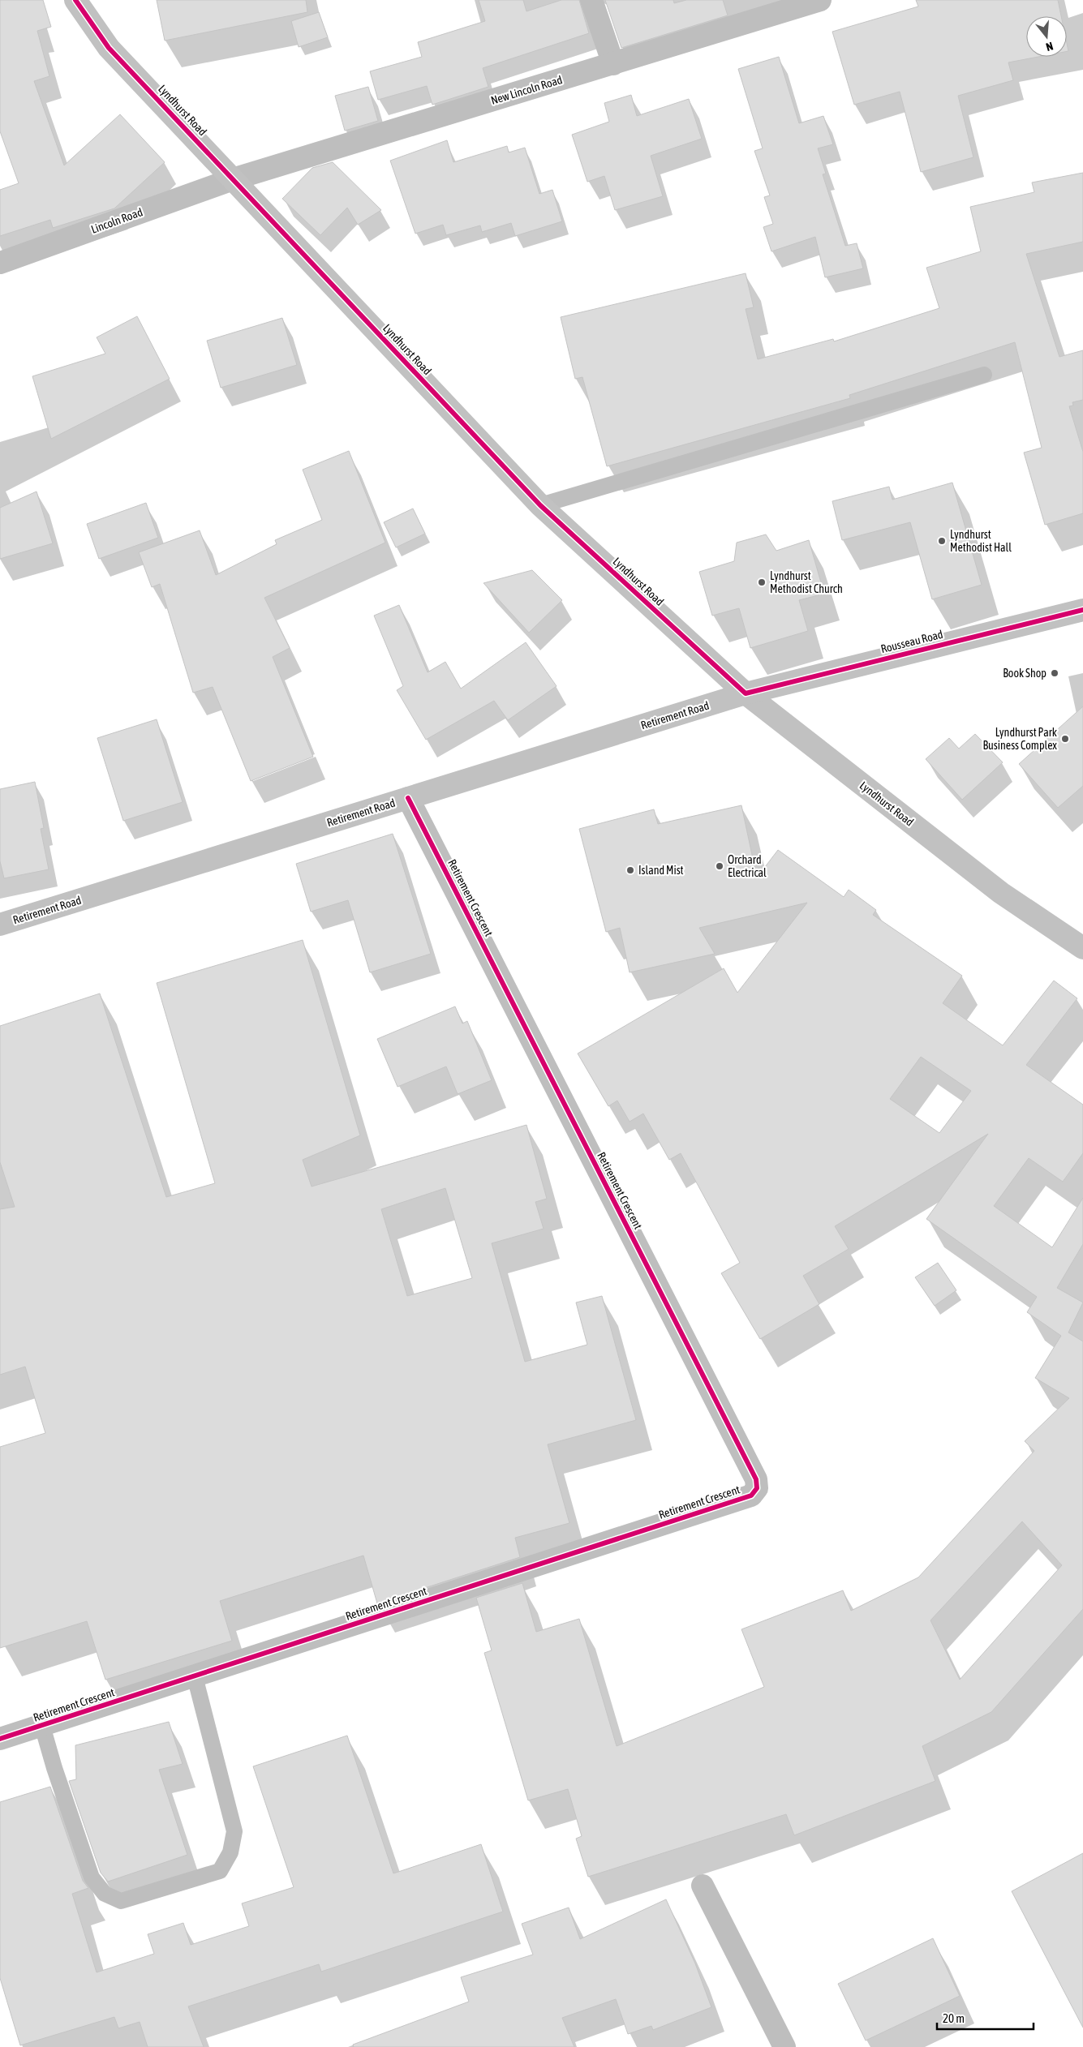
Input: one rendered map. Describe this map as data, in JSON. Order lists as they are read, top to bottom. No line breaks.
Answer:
{"streets":{"street":["New Lincoln Road","Lyndhurst Road","Lincoln Road","Rousseau Road","Retirement Road","Retirement Crescent"]},"crossings":[["New Lincoln Road","Lyndhurst Road"],["New Lincoln Road","Lincoln Road"],["Lyndhurst Road","Lincoln Road"],["Lyndhurst Road","Rousseau Road"],["Lyndhurst Road","Retirement Road"],["Rousseau Road","Retirement Road"],["Retirement Road","Retirement Crescent"]],"places":["Lyndhurst Methodist Hall","Lyndhurst Methodist Church","Book Shop","Lyndhurst Park Business Complex","Orchard Electrical","Island Mist"],"scale_bar":"20 m","north":"bottom"}
